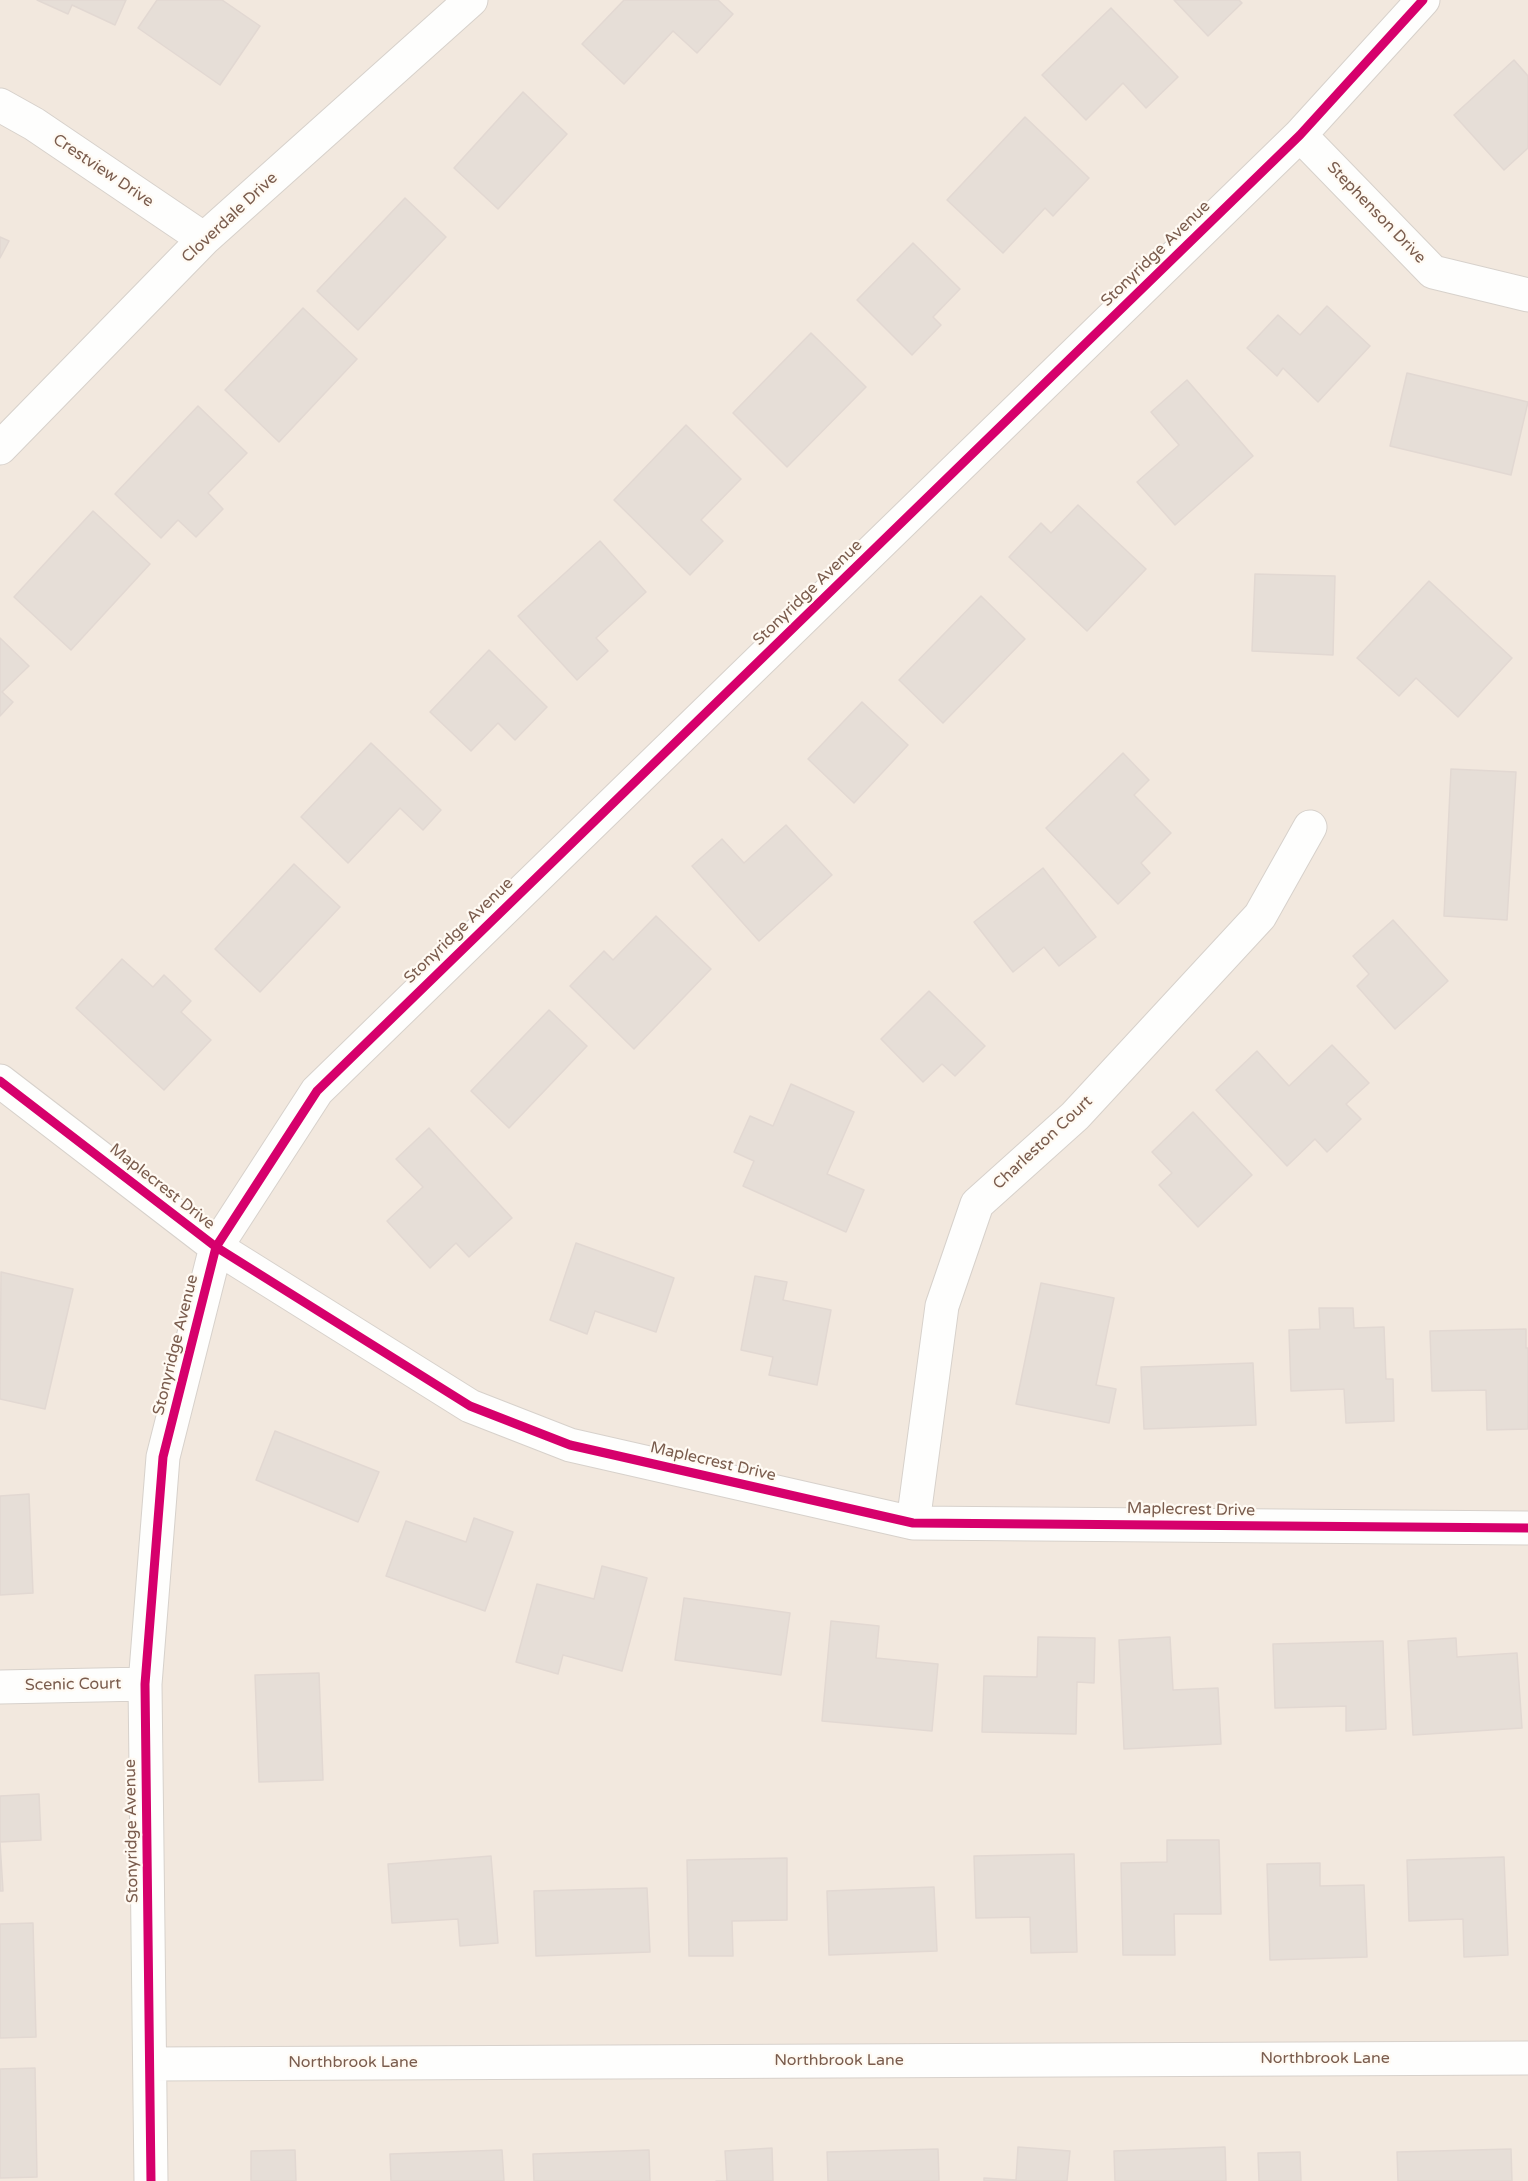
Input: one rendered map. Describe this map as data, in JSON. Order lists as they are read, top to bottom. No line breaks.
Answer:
{"streets":{"street":["Crestview Drive","Stephenson Drive","Cloverdale Drive","Stonyridge Avenue","Charleston Court","Maplecrest Drive","Scenic Court","Northbrook Lane"]},"crossings":[["Crestview Drive","Cloverdale Drive"],["Stephenson Drive","Stonyridge Avenue"],["Stonyridge Avenue","Maplecrest Drive"],["Stonyridge Avenue","Scenic Court"],["Stonyridge Avenue","Northbrook Lane"],["Charleston Court","Maplecrest Drive"]]}
